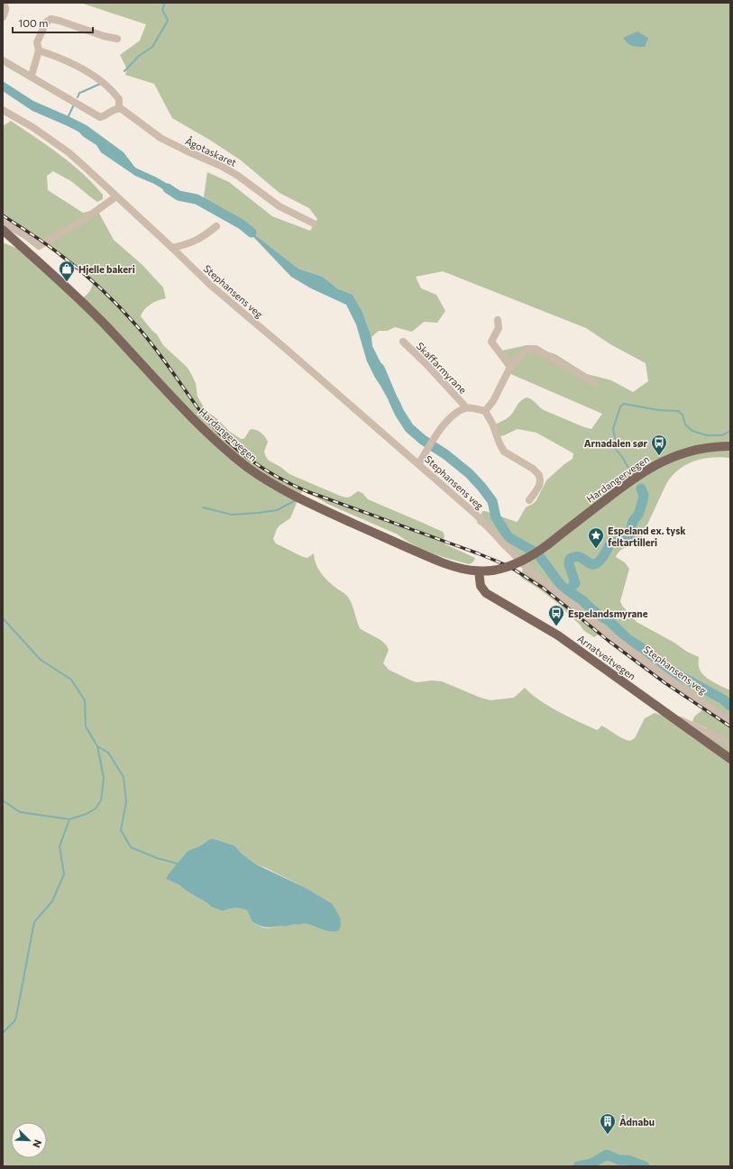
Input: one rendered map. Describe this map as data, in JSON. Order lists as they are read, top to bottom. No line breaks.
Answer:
{"streets":{"main road":["Hardangervegen","Arnatveitvegen"],"street":["Ågotaskaret","Stephansens veg","Skaffarmyrane"]},"crossings":[["Stephansens veg","Skaffarmyrane"],["Hardangervegen","Arnatveitvegen"]],"places":{"shop":["Hjelle bakeri"],"bus stop":["Arnadalen sør","Espelandsmyrane"],"place":["Espeland ex. tysk feltartilleri"],"building":["Ådnabu"]},"scale_bar":"100 m","north":"bottom right"}
